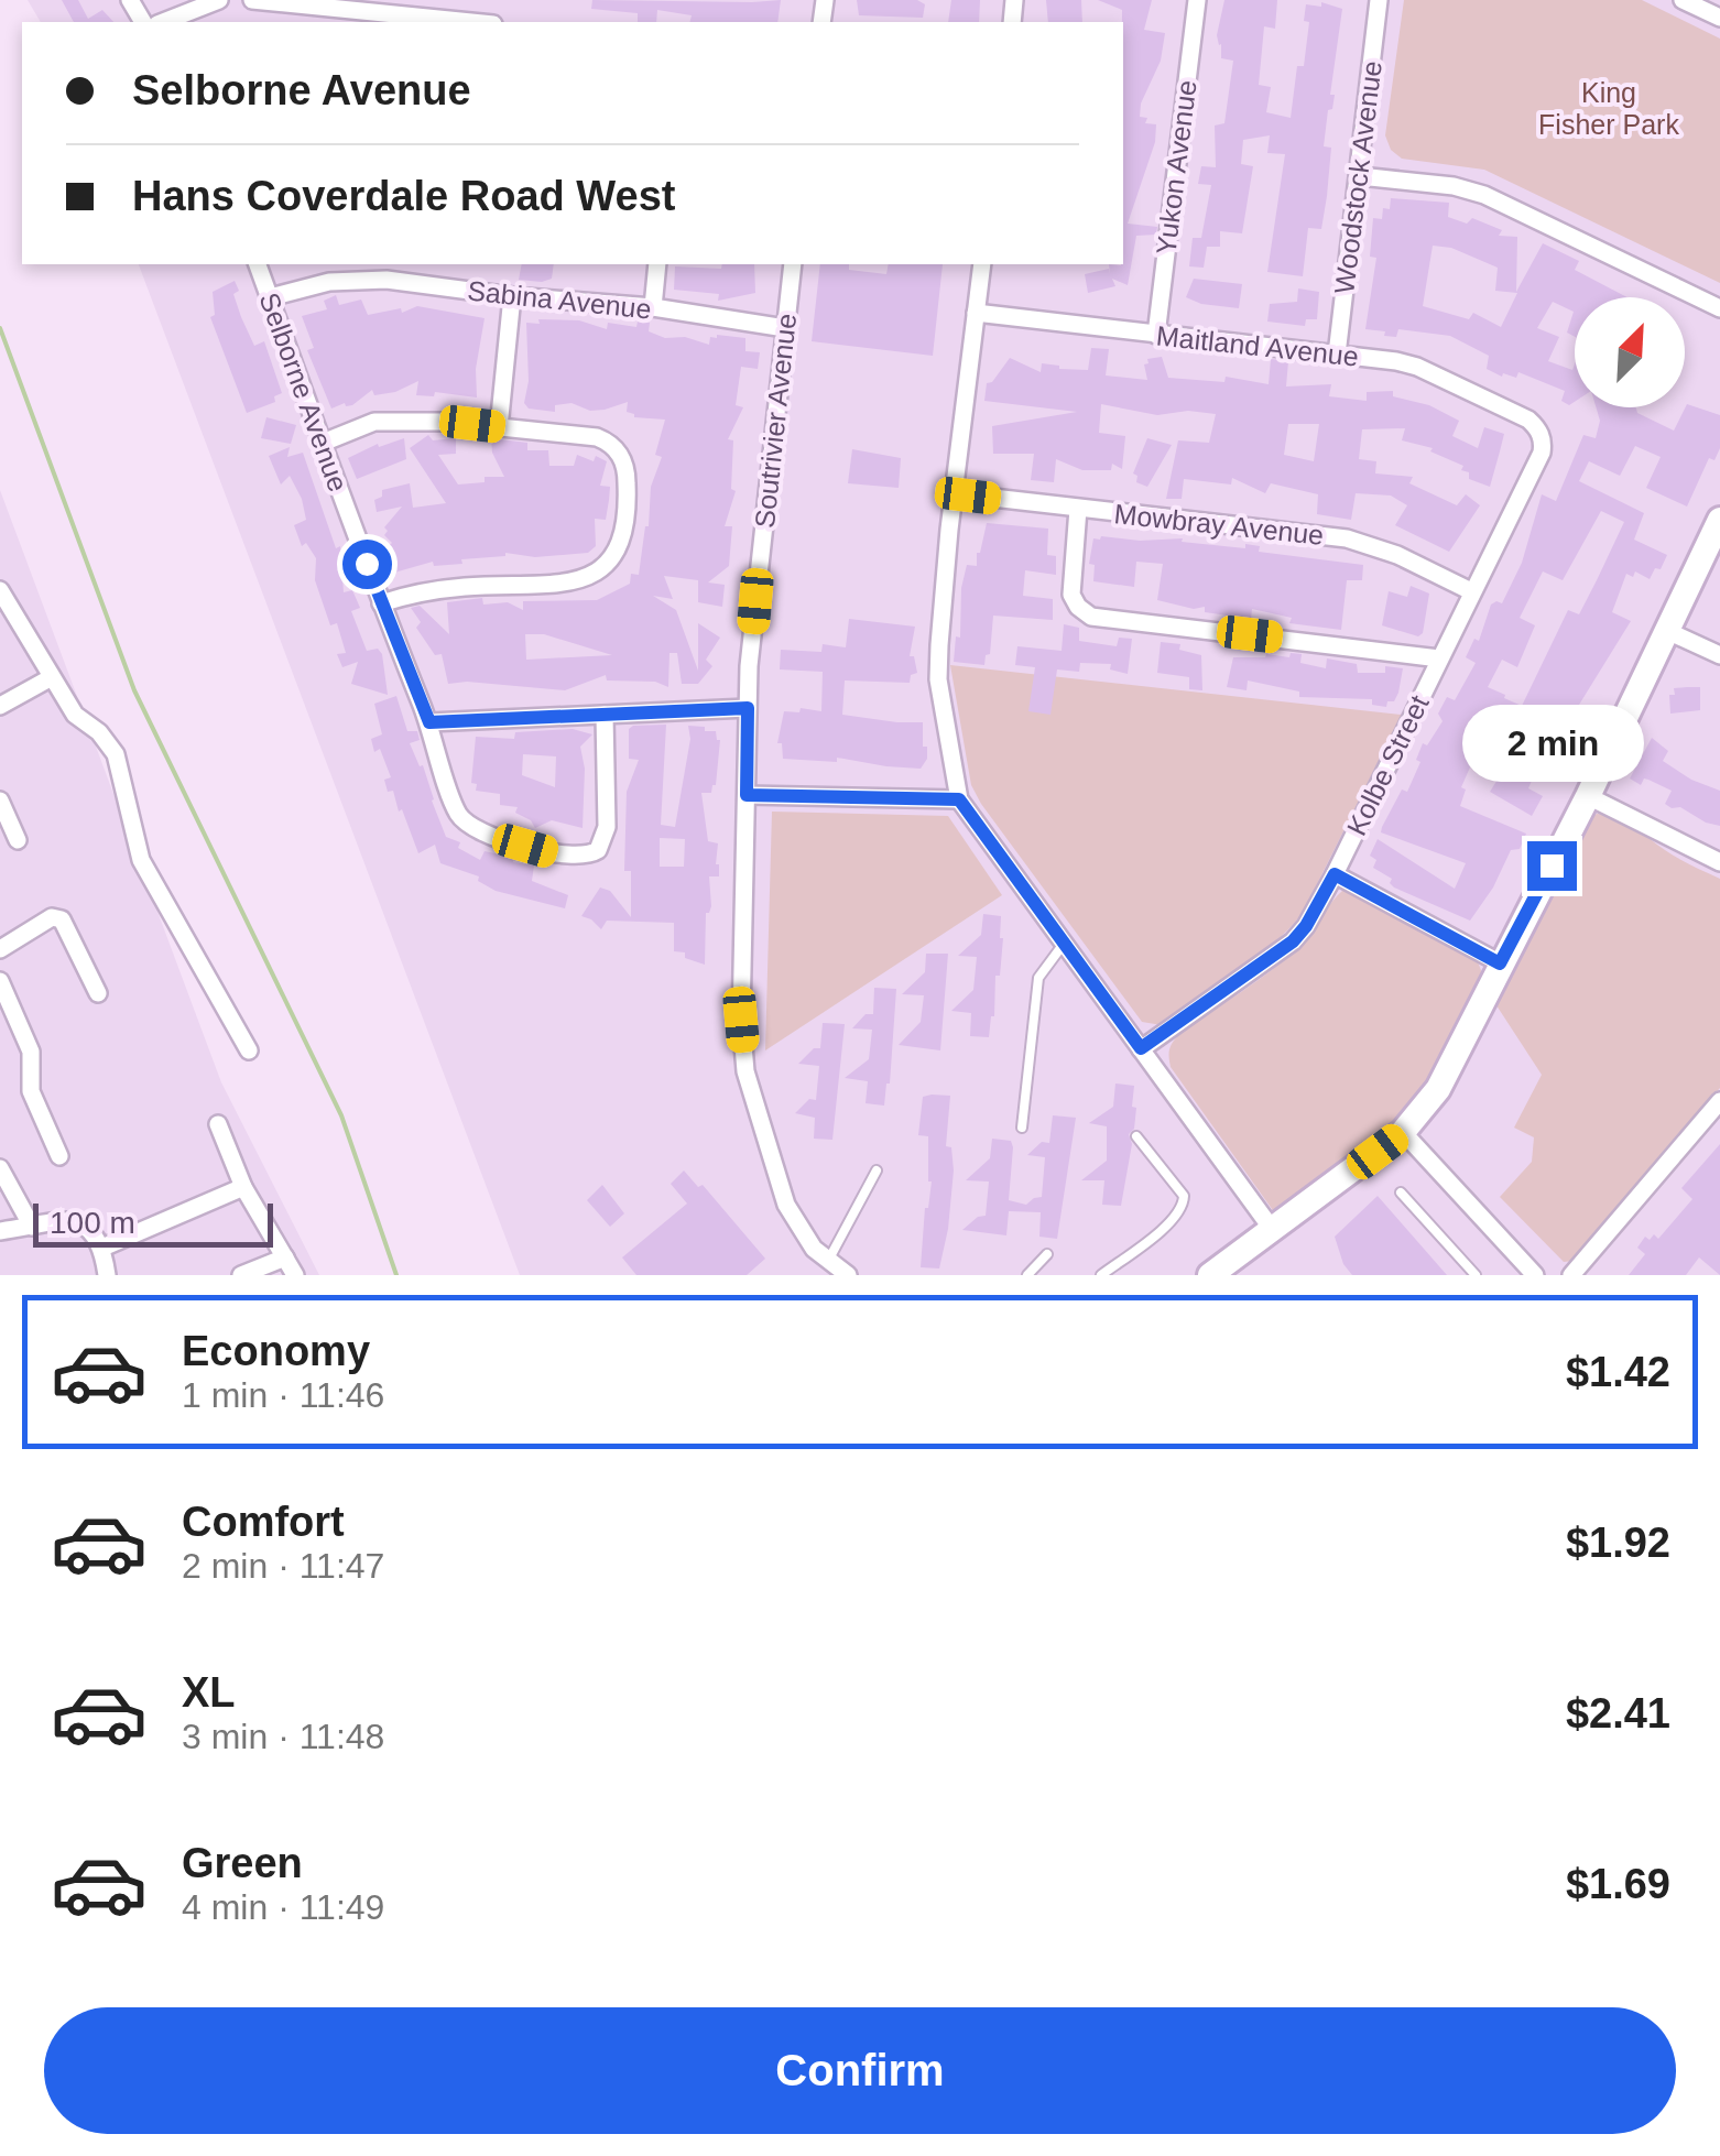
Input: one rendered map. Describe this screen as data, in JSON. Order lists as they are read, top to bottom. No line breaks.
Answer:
{"streets":{"street":["Yukon Avenue","Woodstock Avenue","Sabina Avenue","Maitland Avenue","Selborne Avenue","Soutrivier Avenue","Mowbray Avenue","Kolbe Street"]},"crossings":[["Yukon Avenue","Maitland Avenue"],["Woodstock Avenue","Maitland Avenue"],["Sabina Avenue","Selborne Avenue"],["Sabina Avenue","Soutrivier Avenue"],["Maitland Avenue","Kolbe Street"],["Mowbray Avenue","Kolbe Street"]],"parks":["King Fisher Park"],"scale_bar":"100 m","north":"top right","page":{"banner":["Selborne Avenue","Hans Coverdale Road West"],"bubble":"2 min","scale":"100 m","list":[{"name":"Economy","note":"1 min · 11:46","value":"$1.42"},{"name":"Comfort","note":"2 min · 11:47","value":"$1.92"},{"name":"XL","note":"3 min · 11:48","value":"$2.41"},{"name":"Green","note":"4 min · 11:49","value":"$1.69"}],"buttons":"Confirm"}}
